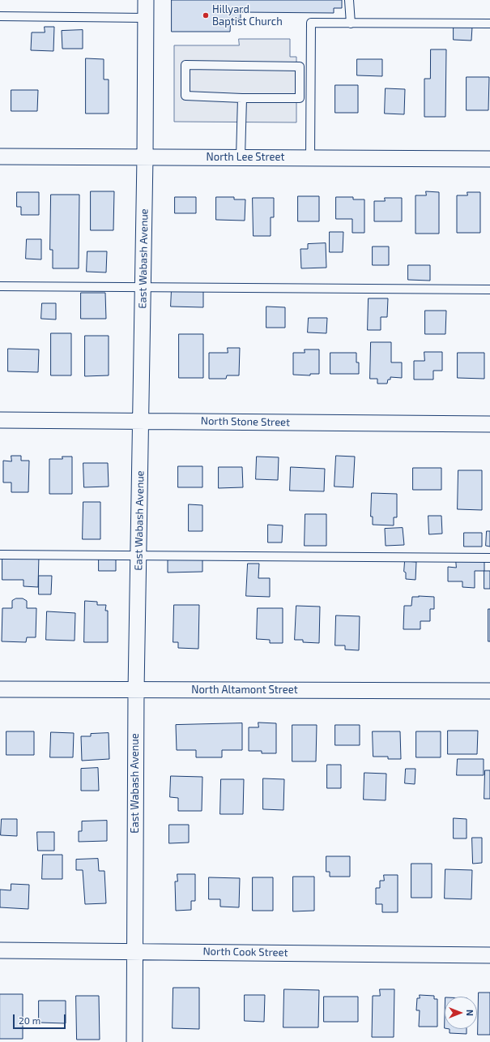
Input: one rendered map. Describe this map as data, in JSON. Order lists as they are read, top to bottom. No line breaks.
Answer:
{"streets":{"street":["North Lee Street","East Wabash Avenue","North Stone Street","North Altamont Street","North Cook Street"]},"crossings":[["North Lee Street","East Wabash Avenue"],["East Wabash Avenue","North Stone Street"],["East Wabash Avenue","North Altamont Street"],["East Wabash Avenue","North Cook Street"]],"places":["Hillyard Baptist Church"],"scale_bar":"20 m","north":"right"}
